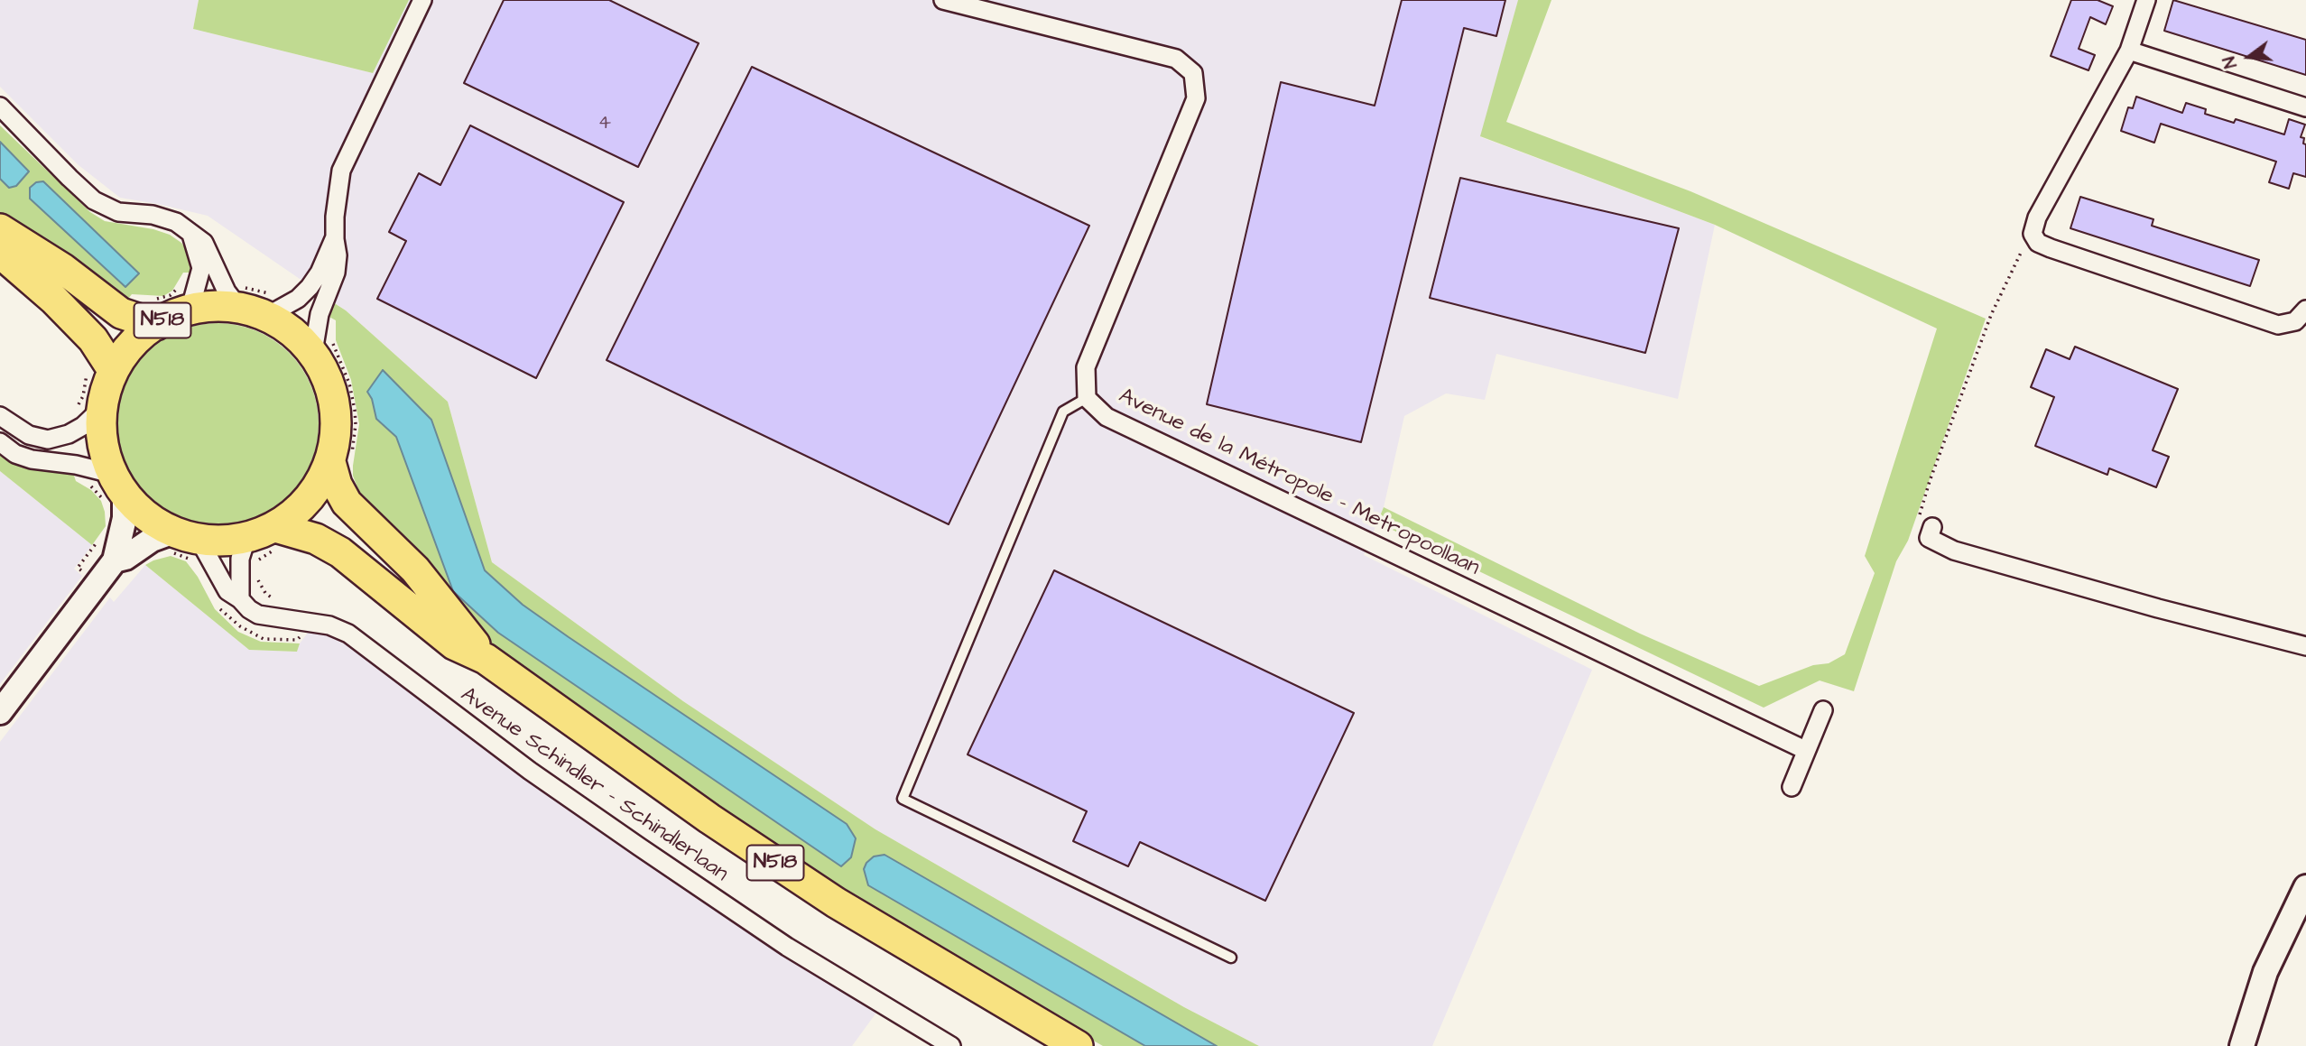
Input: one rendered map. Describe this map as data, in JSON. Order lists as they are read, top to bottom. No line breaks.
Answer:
{"streets":{"highway":["N518"],"street":["Avenue de la Métropole - Metropoollaan","Avenue Schindler - Schindlerlaan"]},"crossings":[["N518","Avenue Schindler - Schindlerlaan"]],"house_numbers":["4"],"north":"left"}
